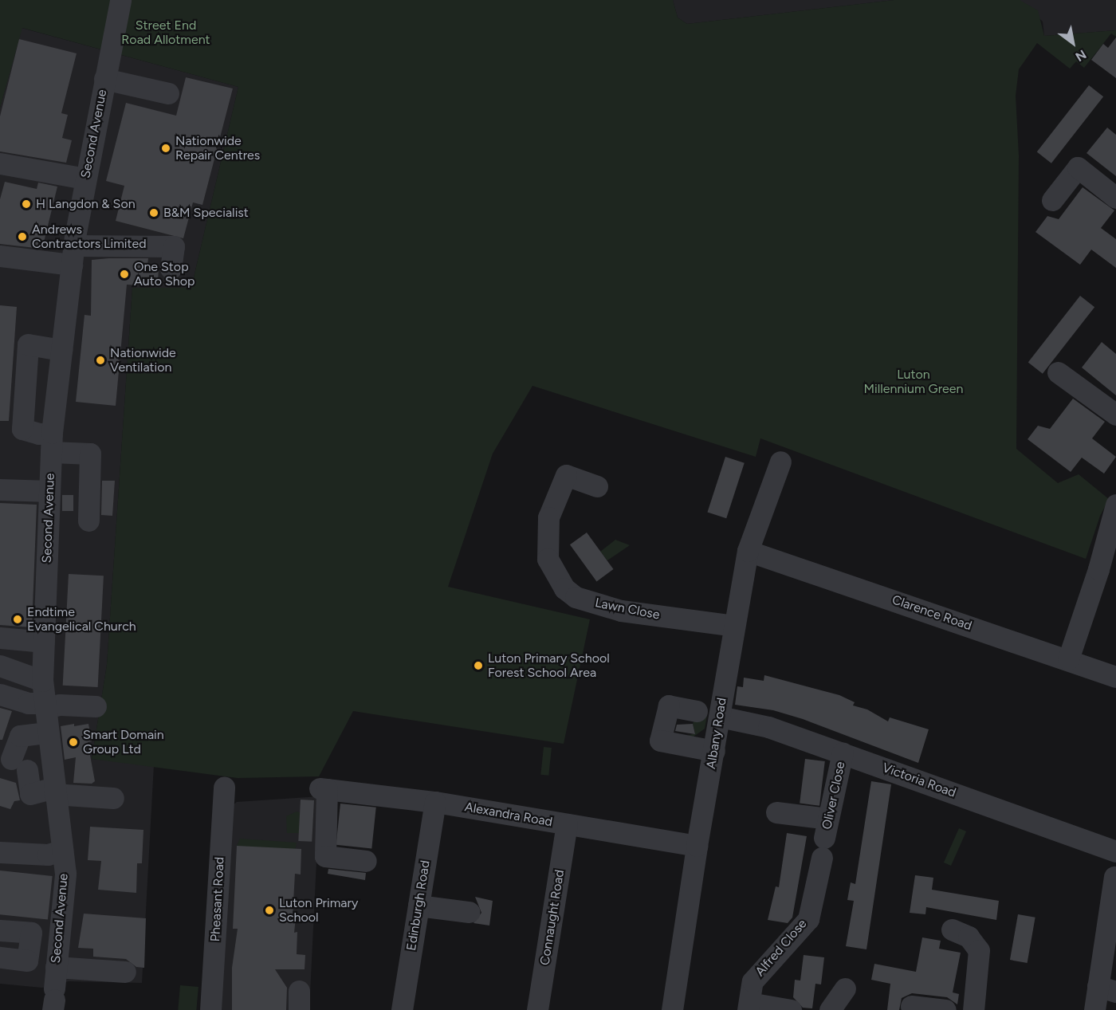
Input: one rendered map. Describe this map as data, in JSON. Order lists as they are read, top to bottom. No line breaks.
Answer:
{"streets":{"street":["Second Avenue","Lawn Close","Clarence Road","Albany Road","Victoria Road","Oliver Close","Alexandra Road","Pheasant Road","Edinburgh Road","Connaught Road","Alfred Close"]},"crossings":[["Lawn Close","Albany Road"],["Clarence Road","Albany Road"],["Albany Road","Victoria Road"],["Albany Road","Alexandra Road"],["Victoria Road","Oliver Close"],["Oliver Close","Alfred Close"],["Alexandra Road","Edinburgh Road"],["Alexandra Road","Connaught Road"]],"parks":["Street End Road Allotment","Luton Millennium Green"],"places":["Nationwide Repair Centres","H Langdon & Son","B&M Specialist","Andrews Contractors Limited","One Stop Auto Shop","Nationwide Ventilation","Endtime Evangelical Church","Luton Primary School Forest School Area","Smart Domain Group Ltd","Luton Primary School"],"north":"bottom right"}
